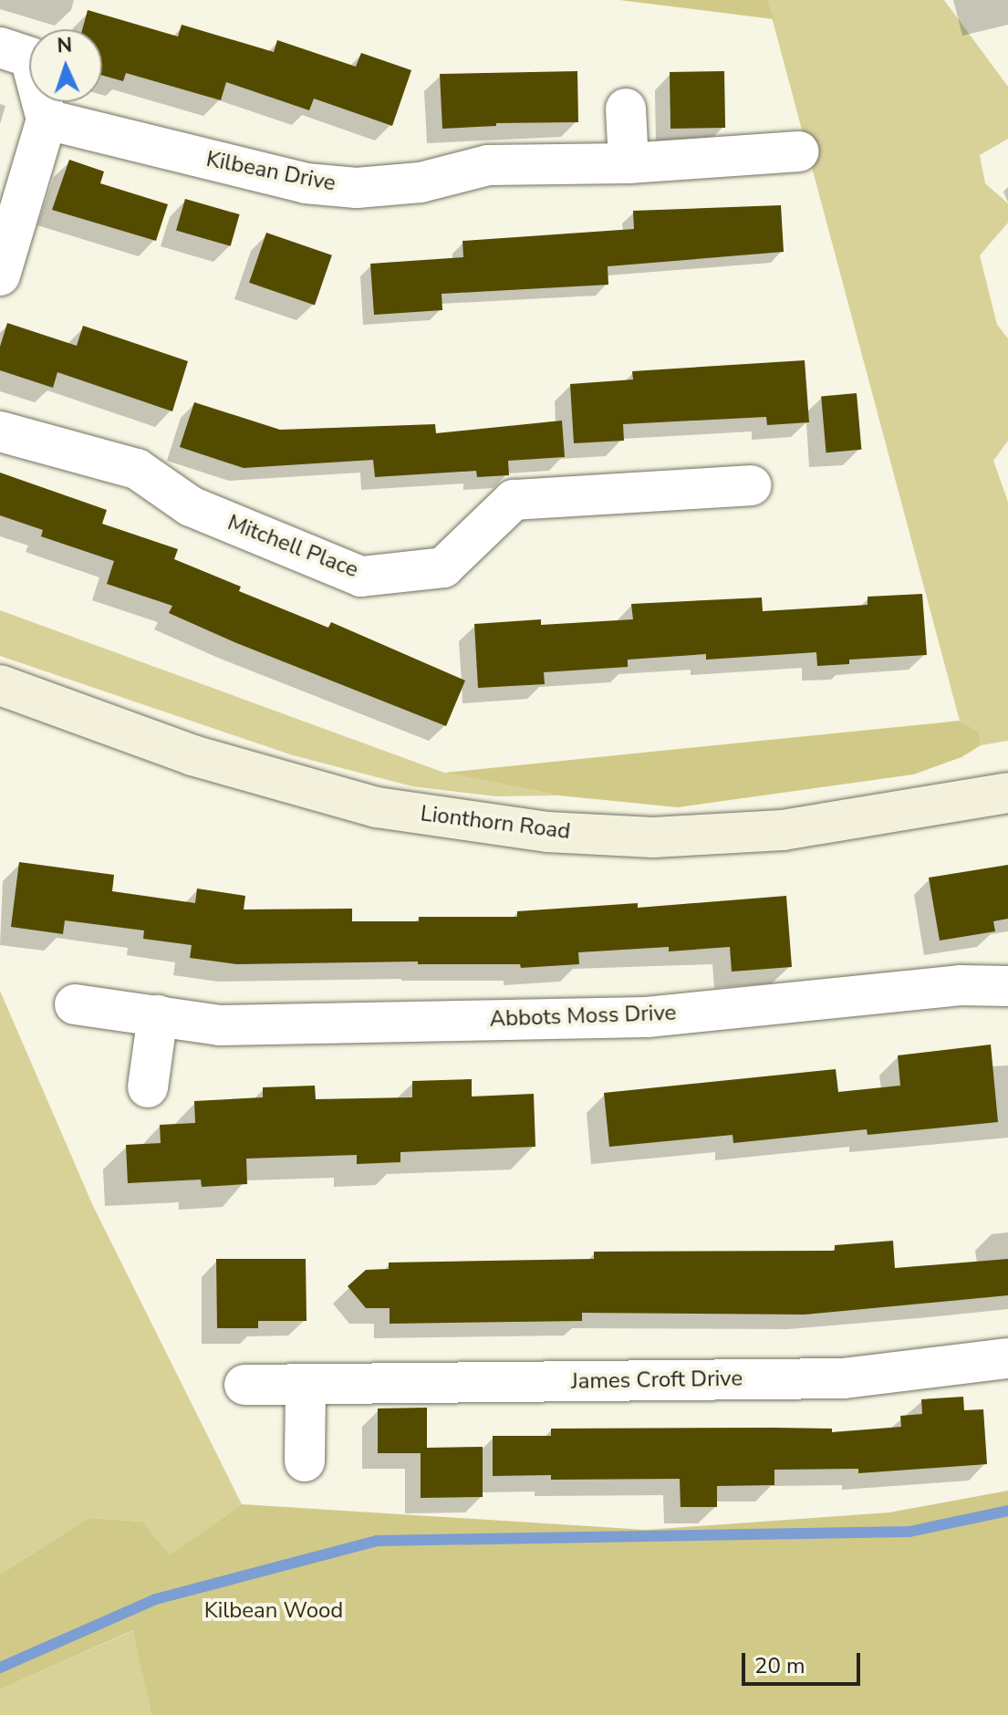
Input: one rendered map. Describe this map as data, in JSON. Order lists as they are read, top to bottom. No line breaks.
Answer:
{"streets":{"street":["Kilbean Drive","Mitchell Place","Lionthorn Road","Abbots Moss Drive","James Croft Drive"]},"parks":["Kilbean Wood"],"scale_bar":"20 m","north":"top"}
